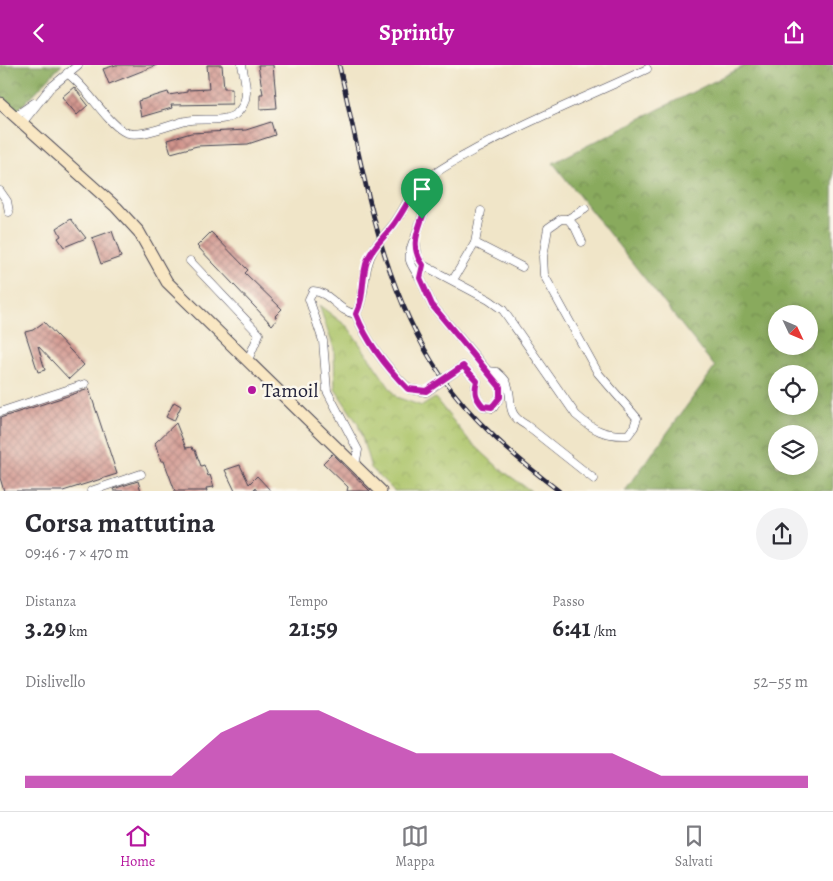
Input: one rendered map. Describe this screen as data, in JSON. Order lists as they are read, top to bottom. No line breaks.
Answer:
{"places":["Tamoil"],"north":"bottom right","page":{"header":"Sprintly","heading":["Corsa mattutina","09:46 · 7 × 470 m"],"stats":[["Distanza","3.29 km"],["Tempo","21:59"],["Passo","6:41 /km"]],"chart":["Dislivello","52–55 m"],"tabs":["Home","Mappa","Salvati"]}}
